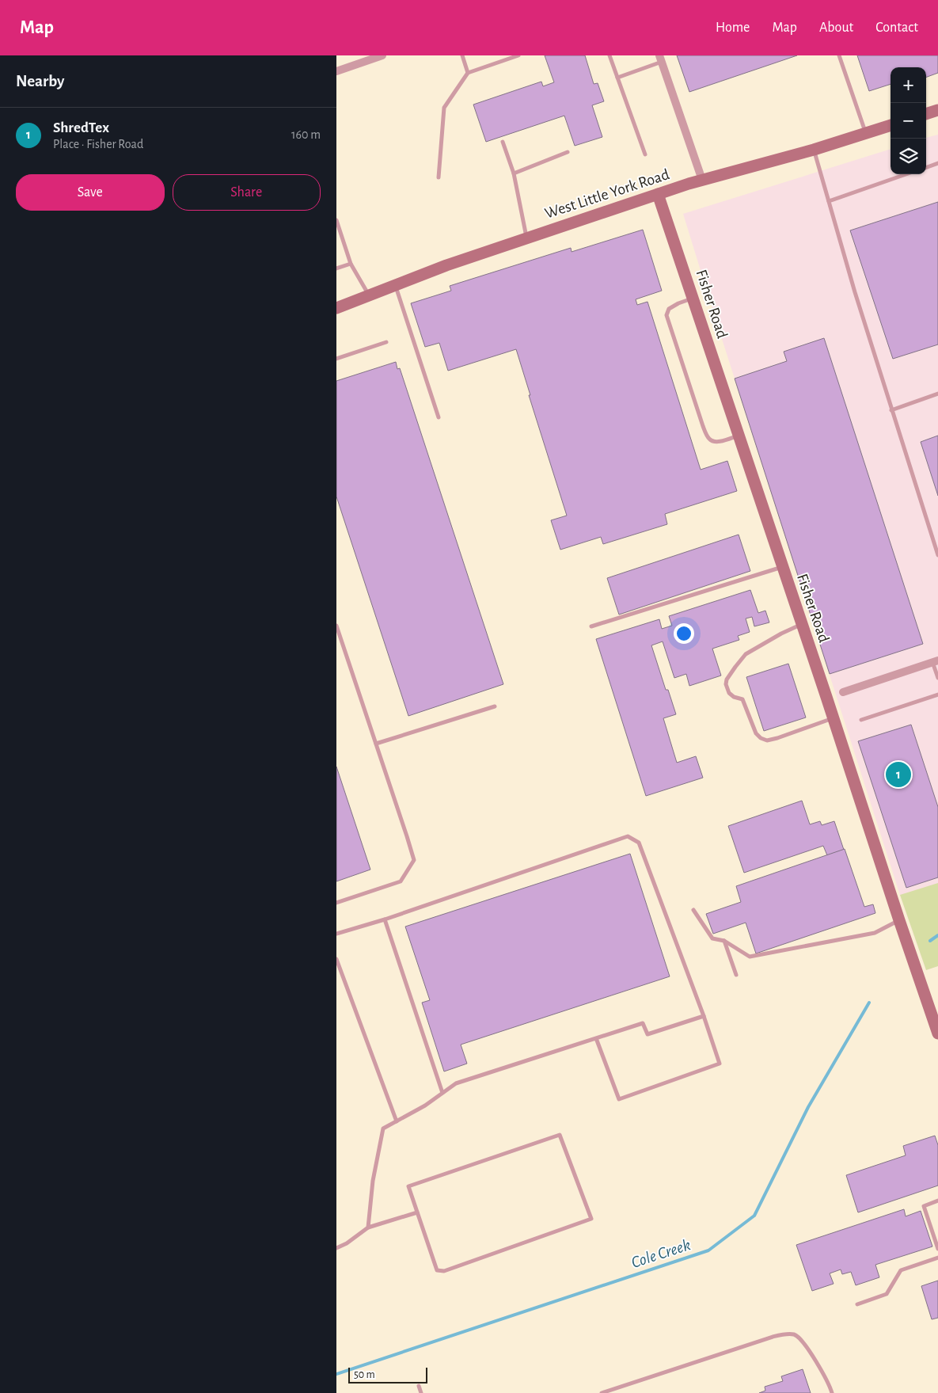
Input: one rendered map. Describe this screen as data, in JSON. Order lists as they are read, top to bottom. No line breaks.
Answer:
{"streets":{"street":["West Little York Road","Fisher Road"]},"crossings":[["West Little York Road","Fisher Road"]],"water":["Cole Creek"],"scale_bar":"50 m","page":{"header":"Map","nav":["Home","Map","About","Contact"],"heading":"Nearby","map_buttons":["+","−"],"list":[{"mark":"1","name":"ShredTex","note":"Place · Fisher Road","value":"160 m"}],"buttons":["Save","Share"],"pins":"1","scale":"50 m"}}
